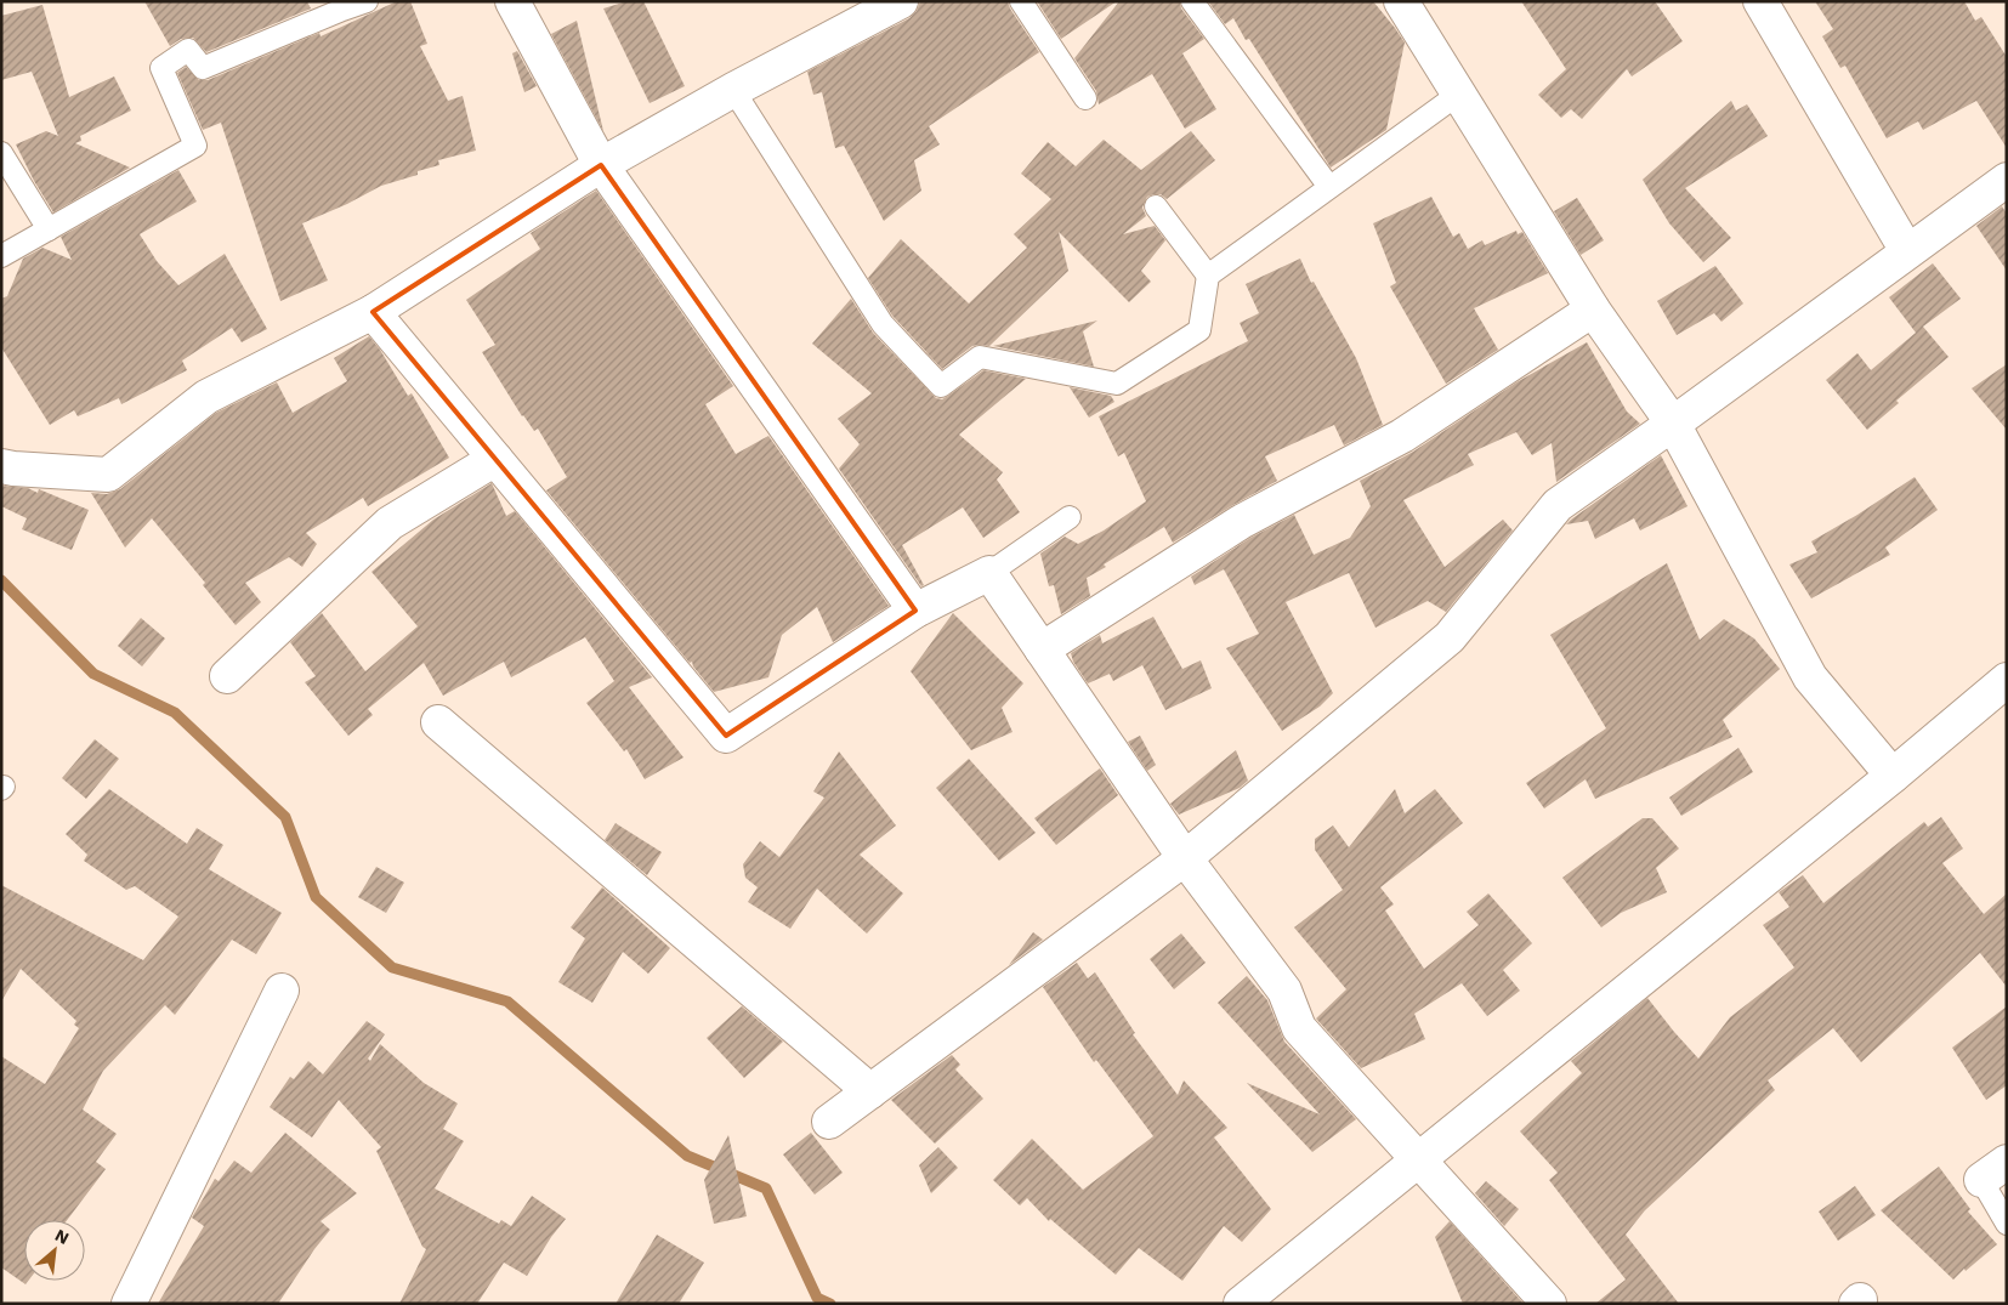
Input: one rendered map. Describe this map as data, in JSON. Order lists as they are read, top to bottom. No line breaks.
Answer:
{"north":"top right"}
